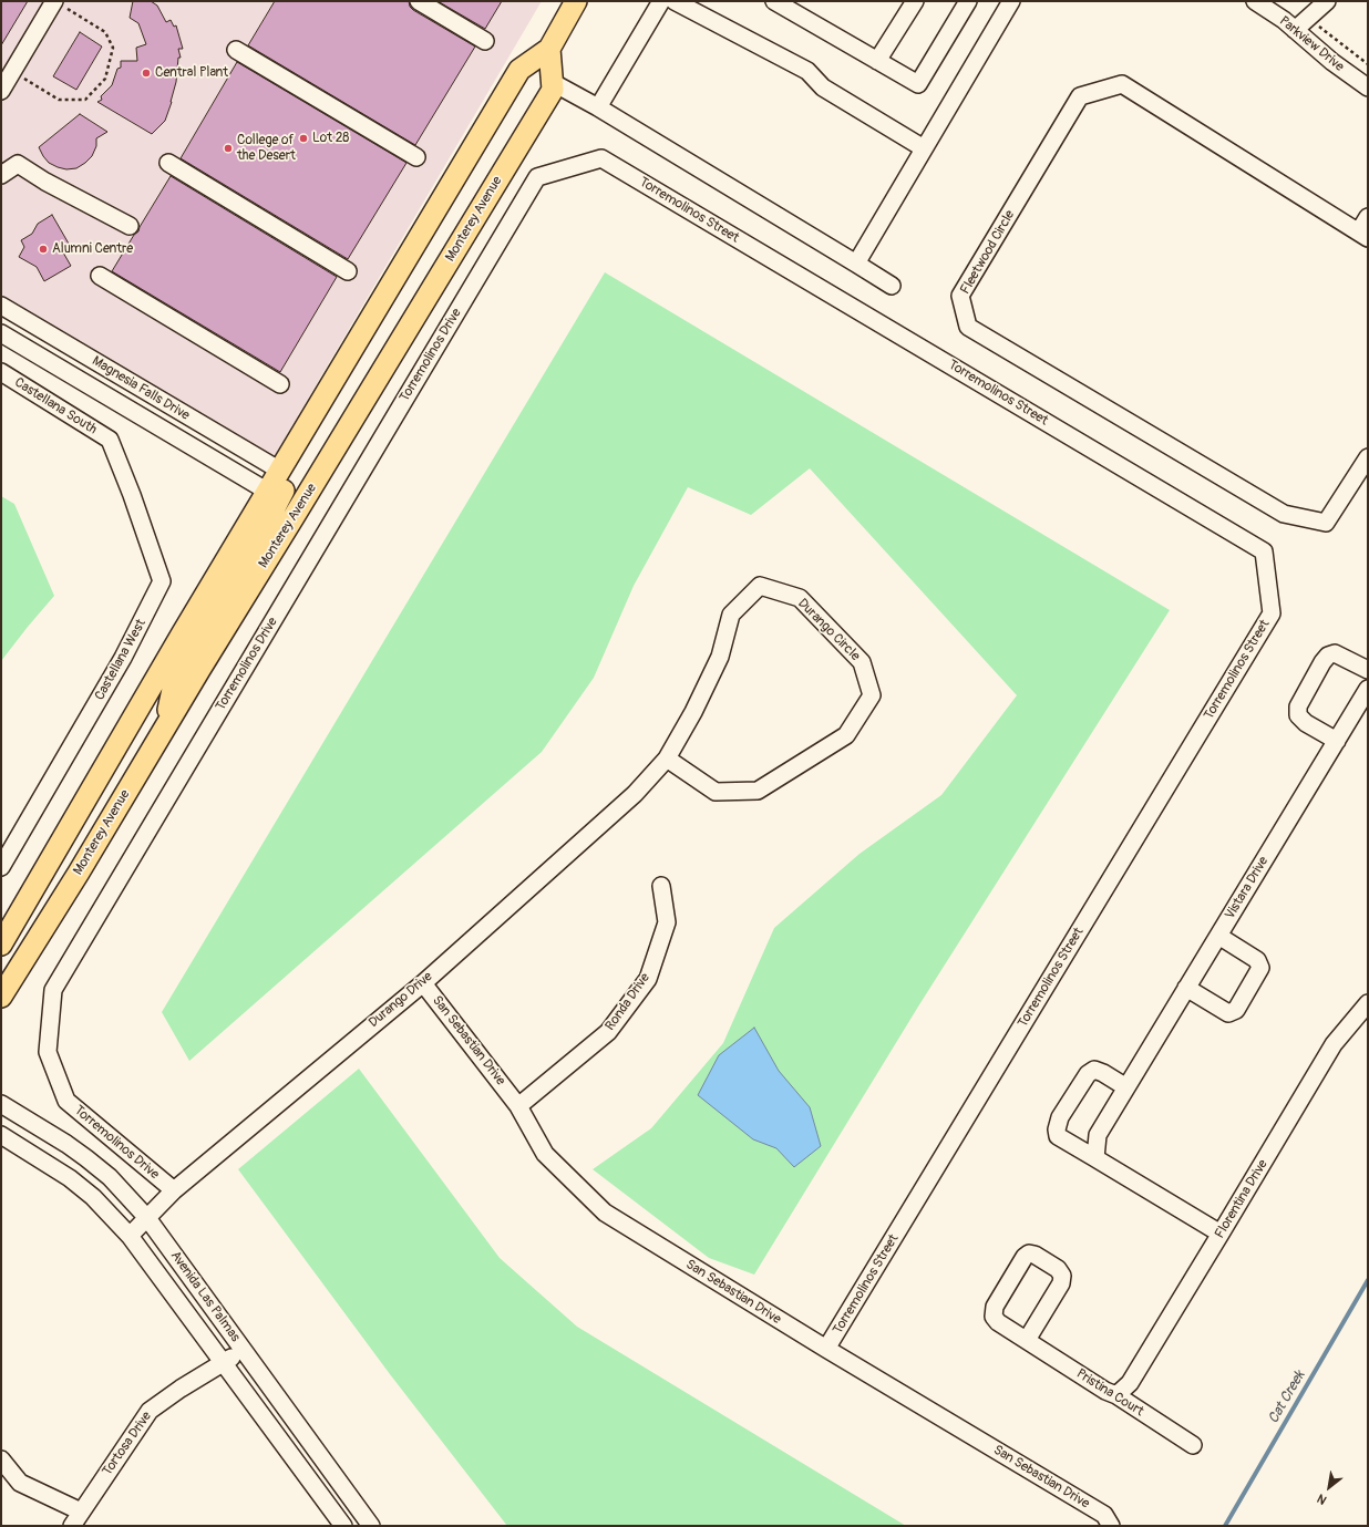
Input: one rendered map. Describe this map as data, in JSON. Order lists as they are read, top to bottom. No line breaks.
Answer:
{"streets":{"main road":["Monterey Avenue"],"street":["Parkview Drive","Torremolinos Street","Fleetwood Circle","Torremolinos Drive","Magnesia Falls Drive","Castellana South","Durango Circle","Castellana West","Vistara Drive","Durango Drive","Ronda Drive","San Sebastian Drive","Florentina Drive","Avenida Las Palmas","Pristina Court","Tortosa Drive"]},"crossings":[["Torremolinos Street","Torremolinos Drive"],["Torremolinos Street","San Sebastian Drive"],["Torremolinos Drive","Durango Drive"],["Castellana South","Castellana West"],["Durango Circle","Durango Drive"],["Durango Drive","San Sebastian Drive"],["Durango Drive","Avenida Las Palmas"],["Ronda Drive","San Sebastian Drive"],["Florentina Drive","Pristina Court"],["Avenida Las Palmas","Tortosa Drive"]],"water":["Cat Creek"],"places":["Central Plant","Lot 28","College of the Desert","Alumni Centre"],"north":"bottom left"}
